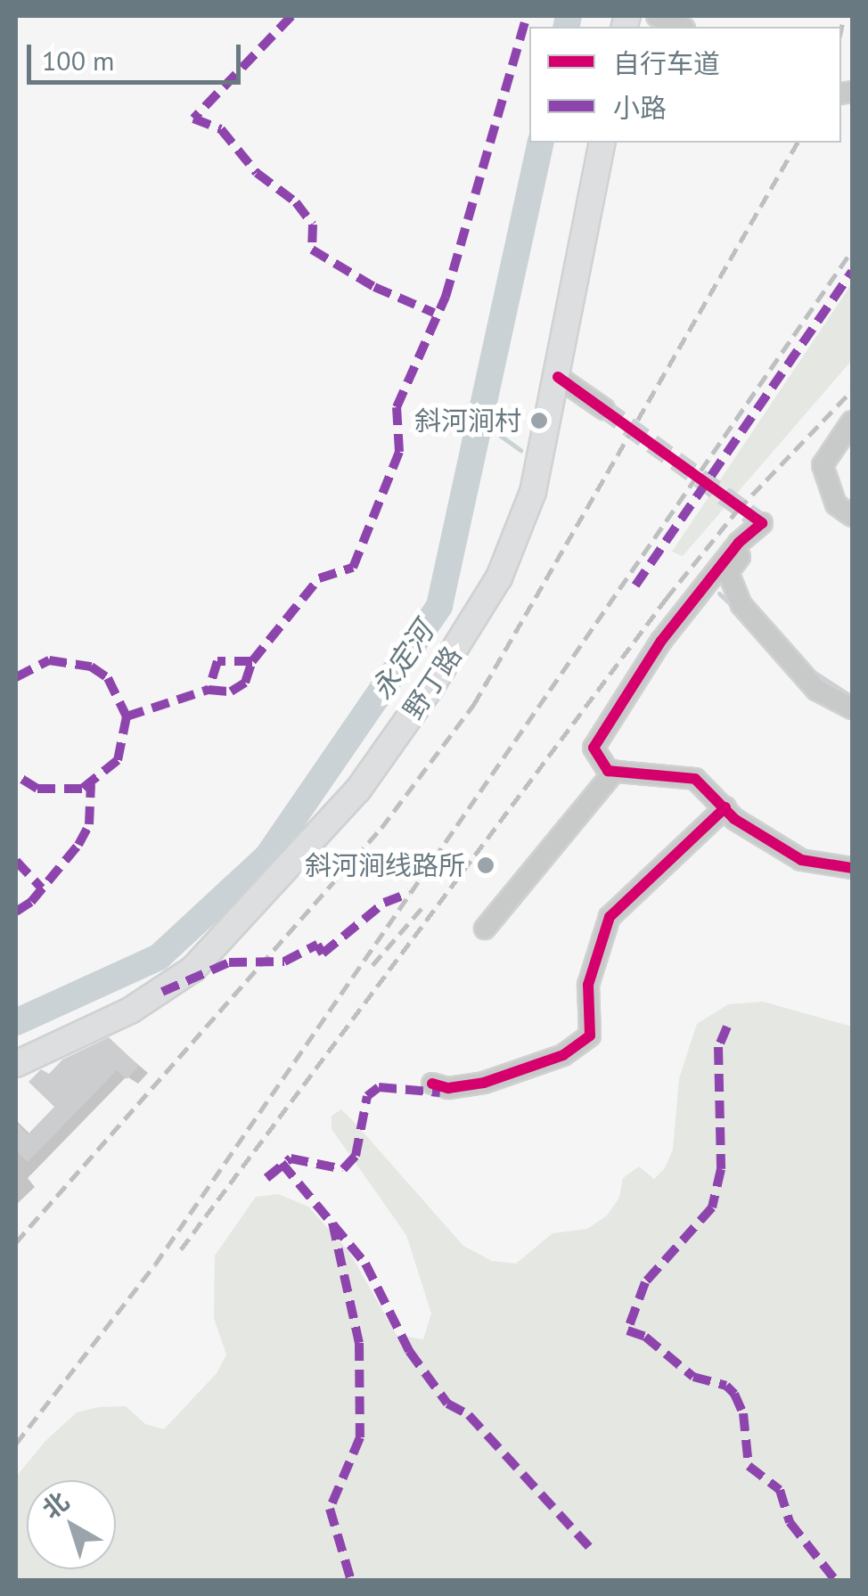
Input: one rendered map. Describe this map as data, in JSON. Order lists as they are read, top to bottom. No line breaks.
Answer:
{"streets":{"main road":["野丁路"]},"water":["永定河"],"places":["斜河涧村","斜河涧线路所"],"legend":["自行车道","小路"],"scale_bar":"100 m","north":"top left"}
